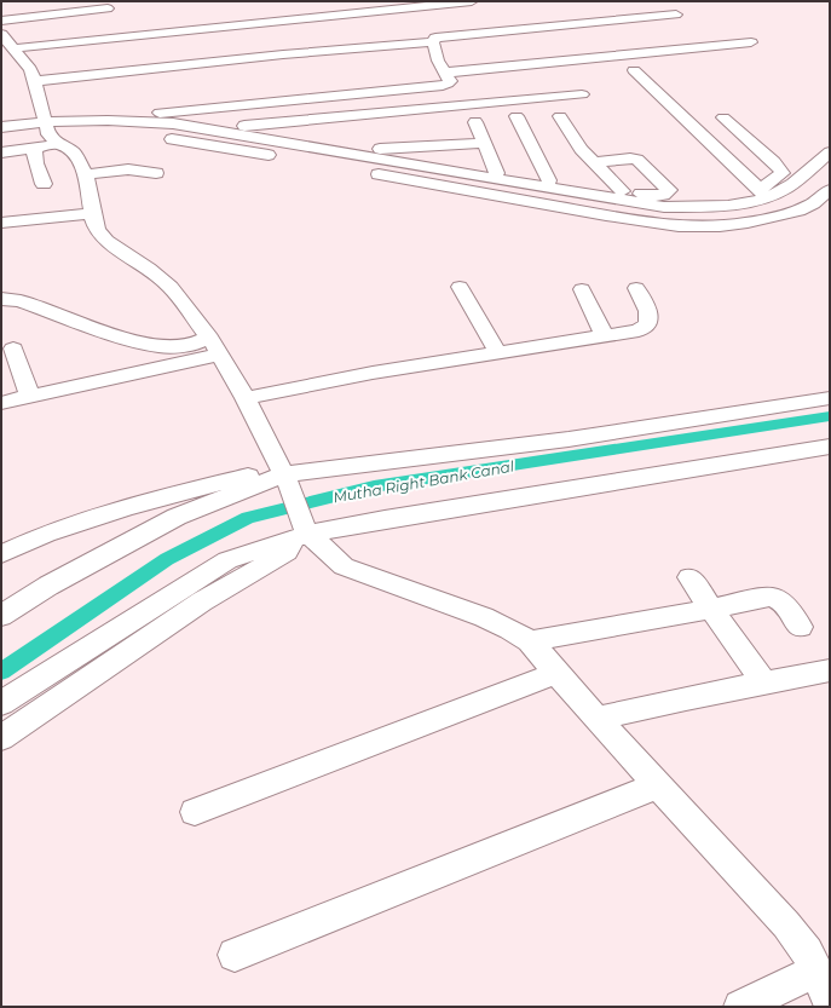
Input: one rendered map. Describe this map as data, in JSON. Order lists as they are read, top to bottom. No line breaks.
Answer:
{"water":["Mutha Right Bank Canal"]}
